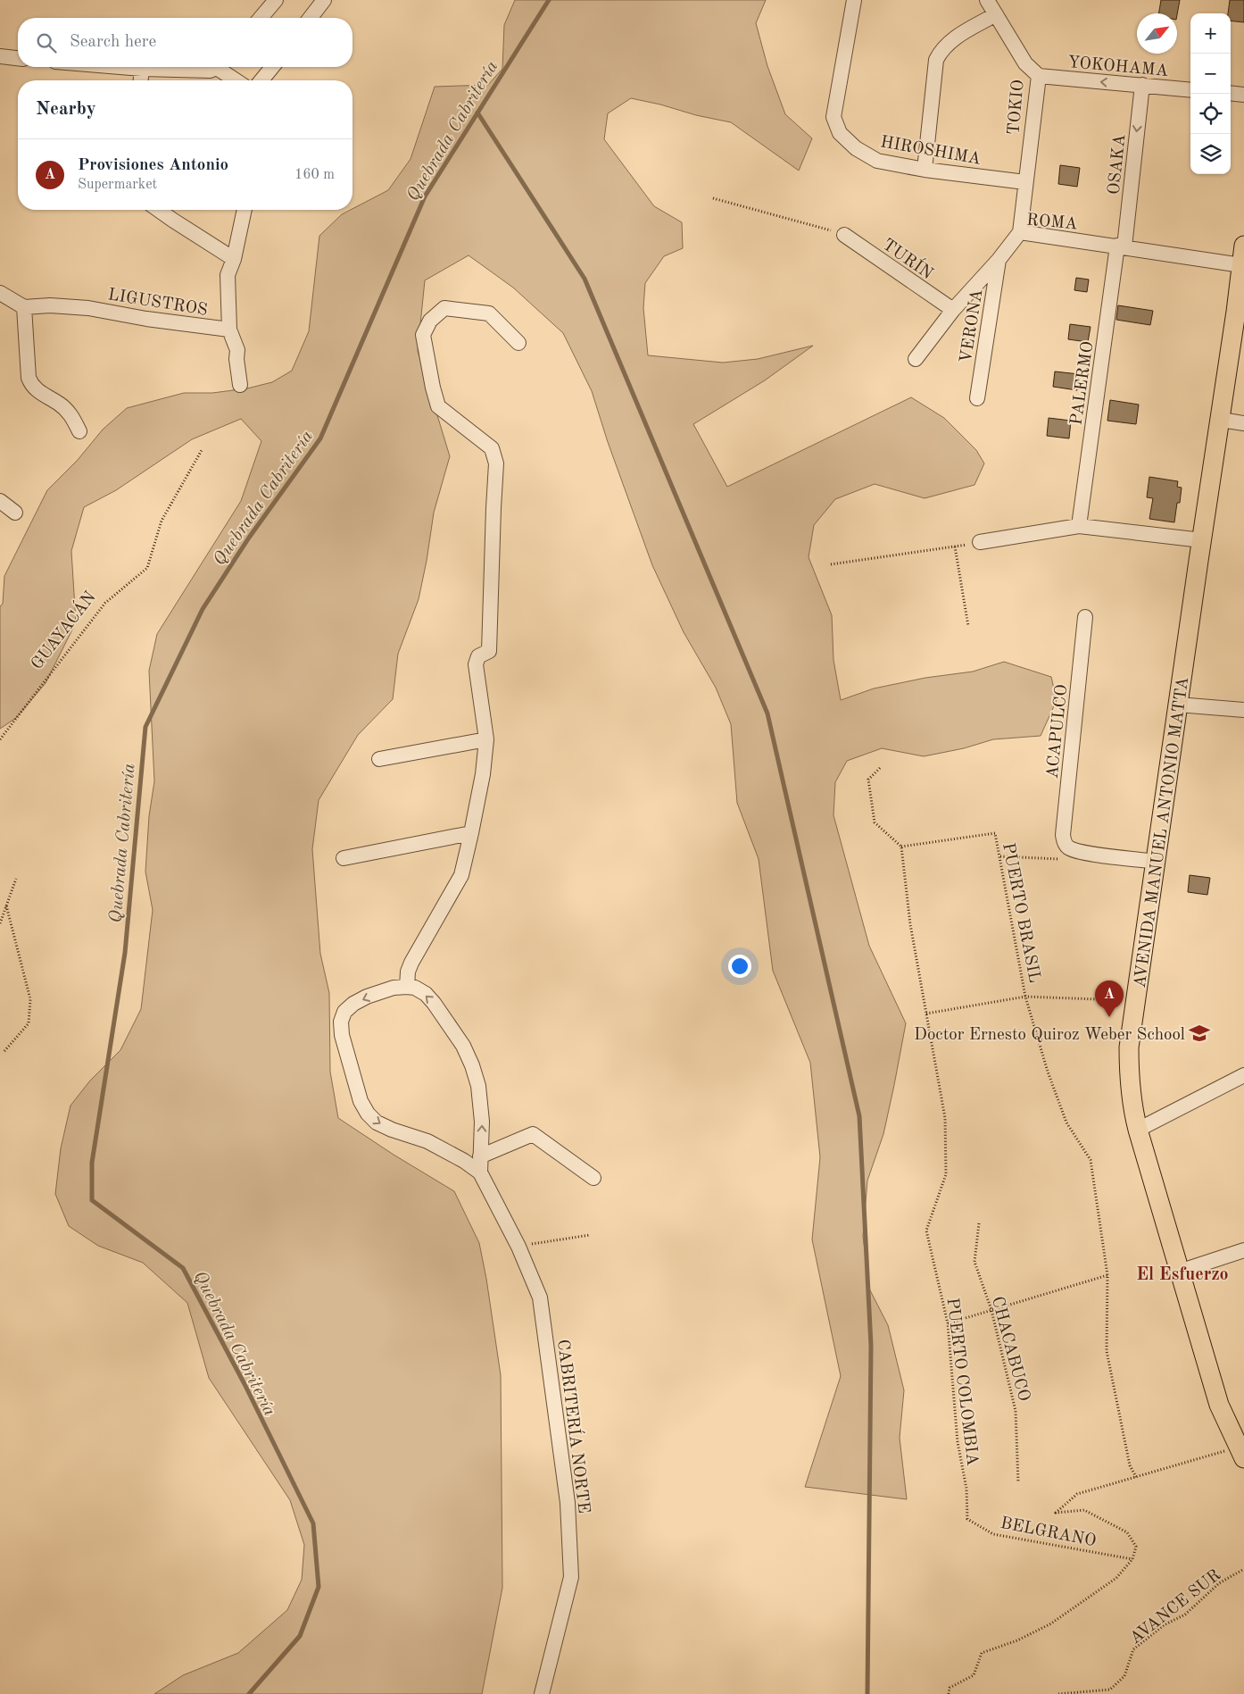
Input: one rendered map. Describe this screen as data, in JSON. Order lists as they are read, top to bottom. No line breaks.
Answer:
{"streets":{"main road":["AVENIDA MANUEL ANTONIO MATTA"],"street":["YOKOHAMA","TOKIO","HIROSHIMA","OSAKA","ROMA","TURÍN","LIGUSTROS","VERONA","PALERMO","ACAPULCO","CABRITERÍA NORTE"],"path":["GUAYACÁN","PUERTO BRASIL","CHACABUCO","PUERTO COLOMBIA","BELGRANO","AVANCE SUR"]},"crossings":[["YOKOHAMA","TOKIO"],["YOKOHAMA","OSAKA"],["TOKIO","HIROSHIMA"],["TOKIO","ROMA"],["OSAKA","ROMA"],["OSAKA","PALERMO"],["ROMA","TURÍN"],["ROMA","VERONA"],["ROMA","PALERMO"],["ROMA","AVENIDA MANUEL ANTONIO MATTA"],["AVENIDA MANUEL ANTONIO MATTA","PUERTO BRASIL"],["PUERTO BRASIL","PUERTO COLOMBIA"],["PUERTO COLOMBIA","BELGRANO"]],"one_way":["YOKOHAMA","OSAKA"],"districts":["El Esfuerzo"],"water":["Quebrada Cabritería"],"places":{"school or university":["Doctor Ernesto Quiroz Weber School"]},"north":"top right","page":{"map_buttons":["+","−"],"search":"Search here","heading":"Nearby","list":[{"mark":"A","name":"Provisiones Antonio","note":"Supermarket","value":"160 m"}],"pins":"A"}}
